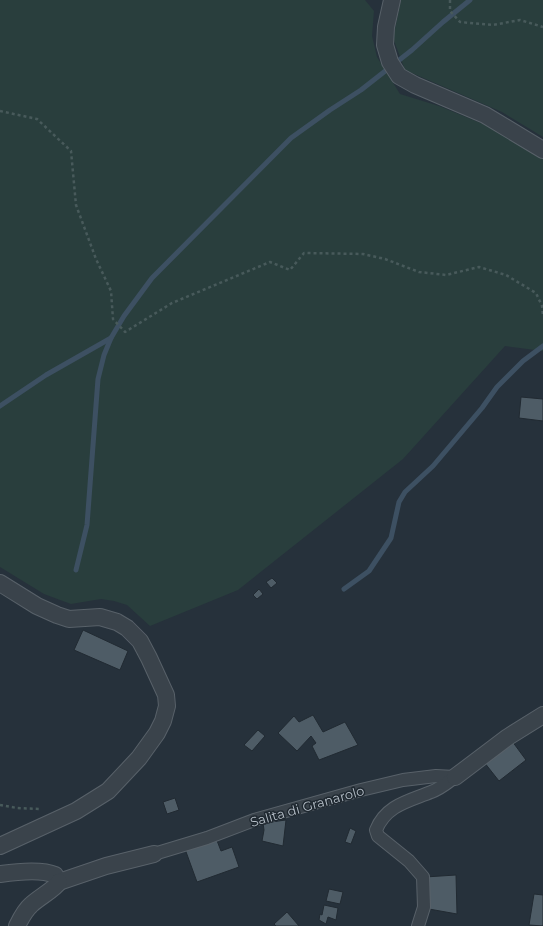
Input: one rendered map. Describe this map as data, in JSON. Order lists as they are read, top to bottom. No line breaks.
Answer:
{"streets":{"street":["Salita di Granarolo"]}}
